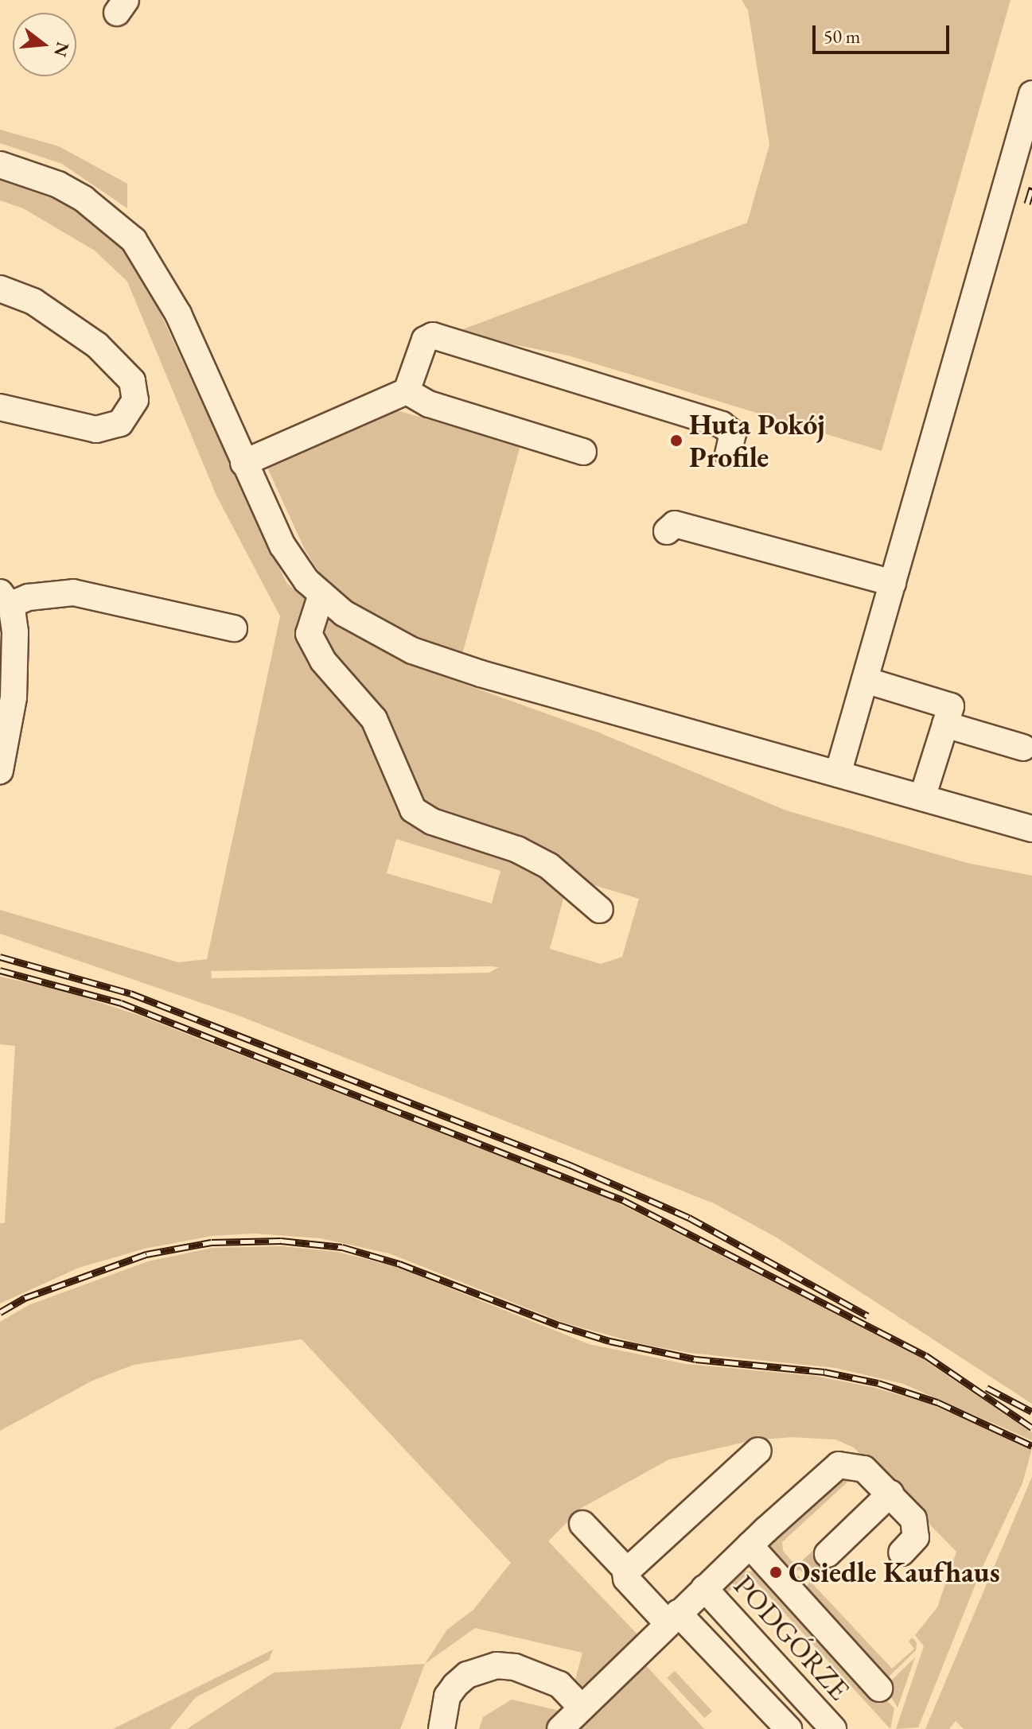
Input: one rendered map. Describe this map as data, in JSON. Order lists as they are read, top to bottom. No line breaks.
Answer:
{"streets":{"street":["PODGÓRZE"]},"places":["Huta Pokój Profile","Osiedle Kaufhaus"],"scale_bar":"50 m","north":"right"}
